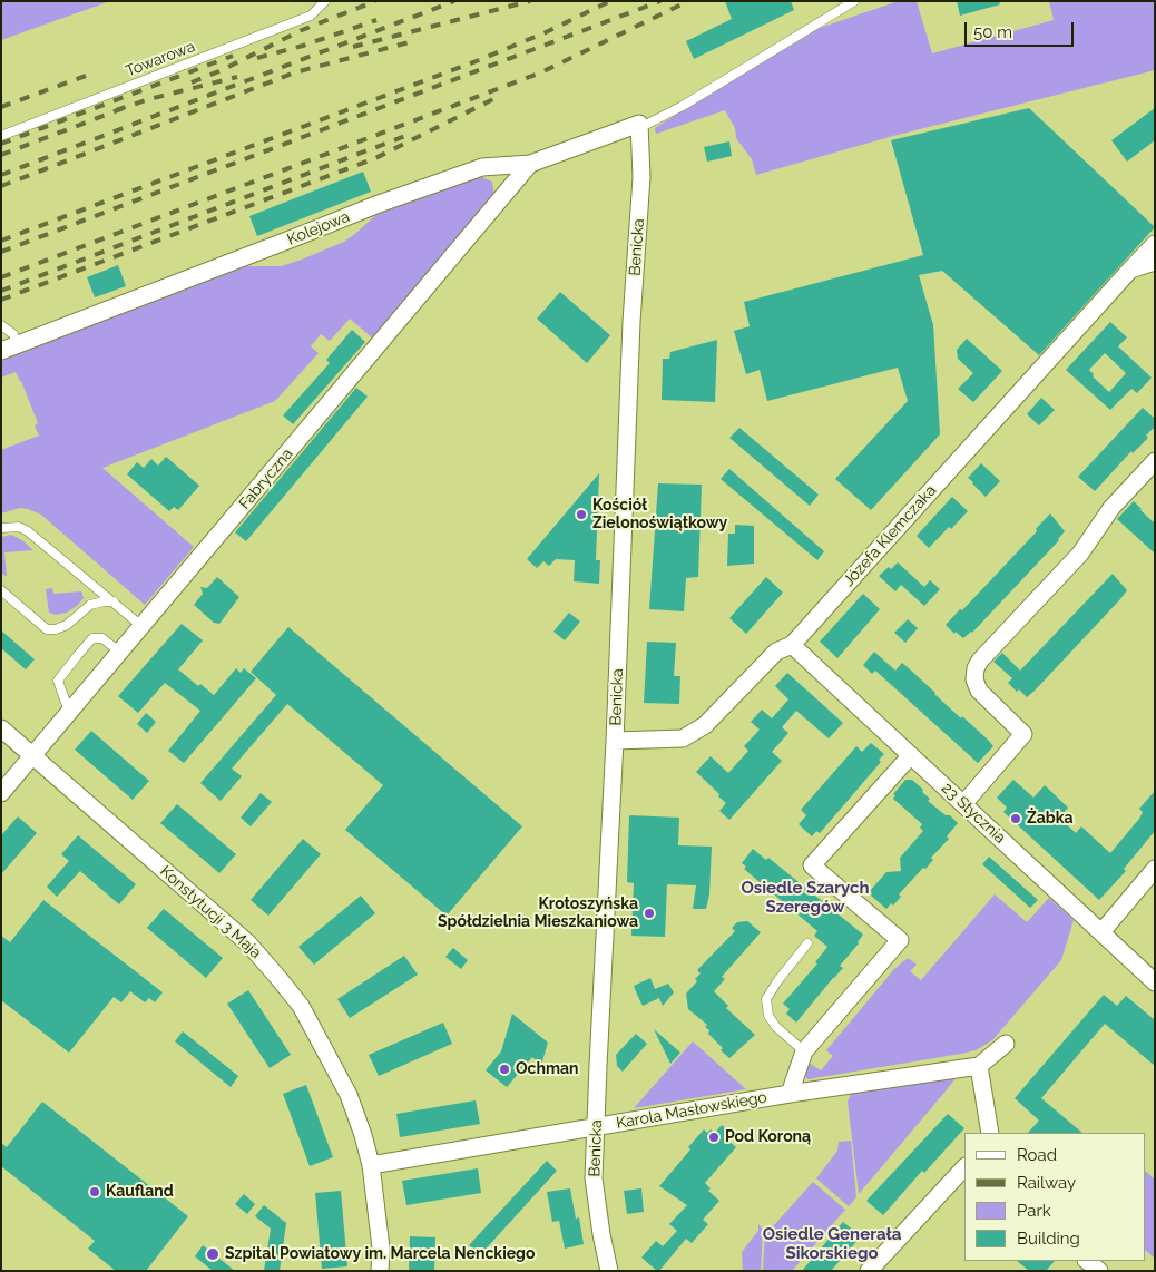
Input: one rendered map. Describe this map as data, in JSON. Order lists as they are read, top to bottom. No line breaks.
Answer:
{"streets":{"street":["Kolejowa","Benicka","Fabryczna","Józefa Klemczaka","23 Stycznia","Konstytucji 3 Maja","Karola Masłowskiego"],"lane":["Towarowa"]},"crossings":[["Kolejowa","Benicka"],["Kolejowa","Fabryczna"],["Benicka","Józefa Klemczaka"],["Benicka","Karola Masłowskiego"],["Fabryczna","Konstytucji 3 Maja"],["Józefa Klemczaka","23 Stycznia"],["Konstytucji 3 Maja","Karola Masłowskiego"]],"districts":["Osiedle Szarych Szeregów","Osiedle Generała Sikorskiego"],"places":["Kościół Zielonoświątkowy","Żabka","Krotoszyńska Spółdzielnia Mieszkaniowa","Ochman","Pod Koroną","Kaufland","Szpital Powiatowy im. Marcela Nenckiego"],"legend":["Road","Railway","Park","Building"],"scale_bar":"50 m"}
